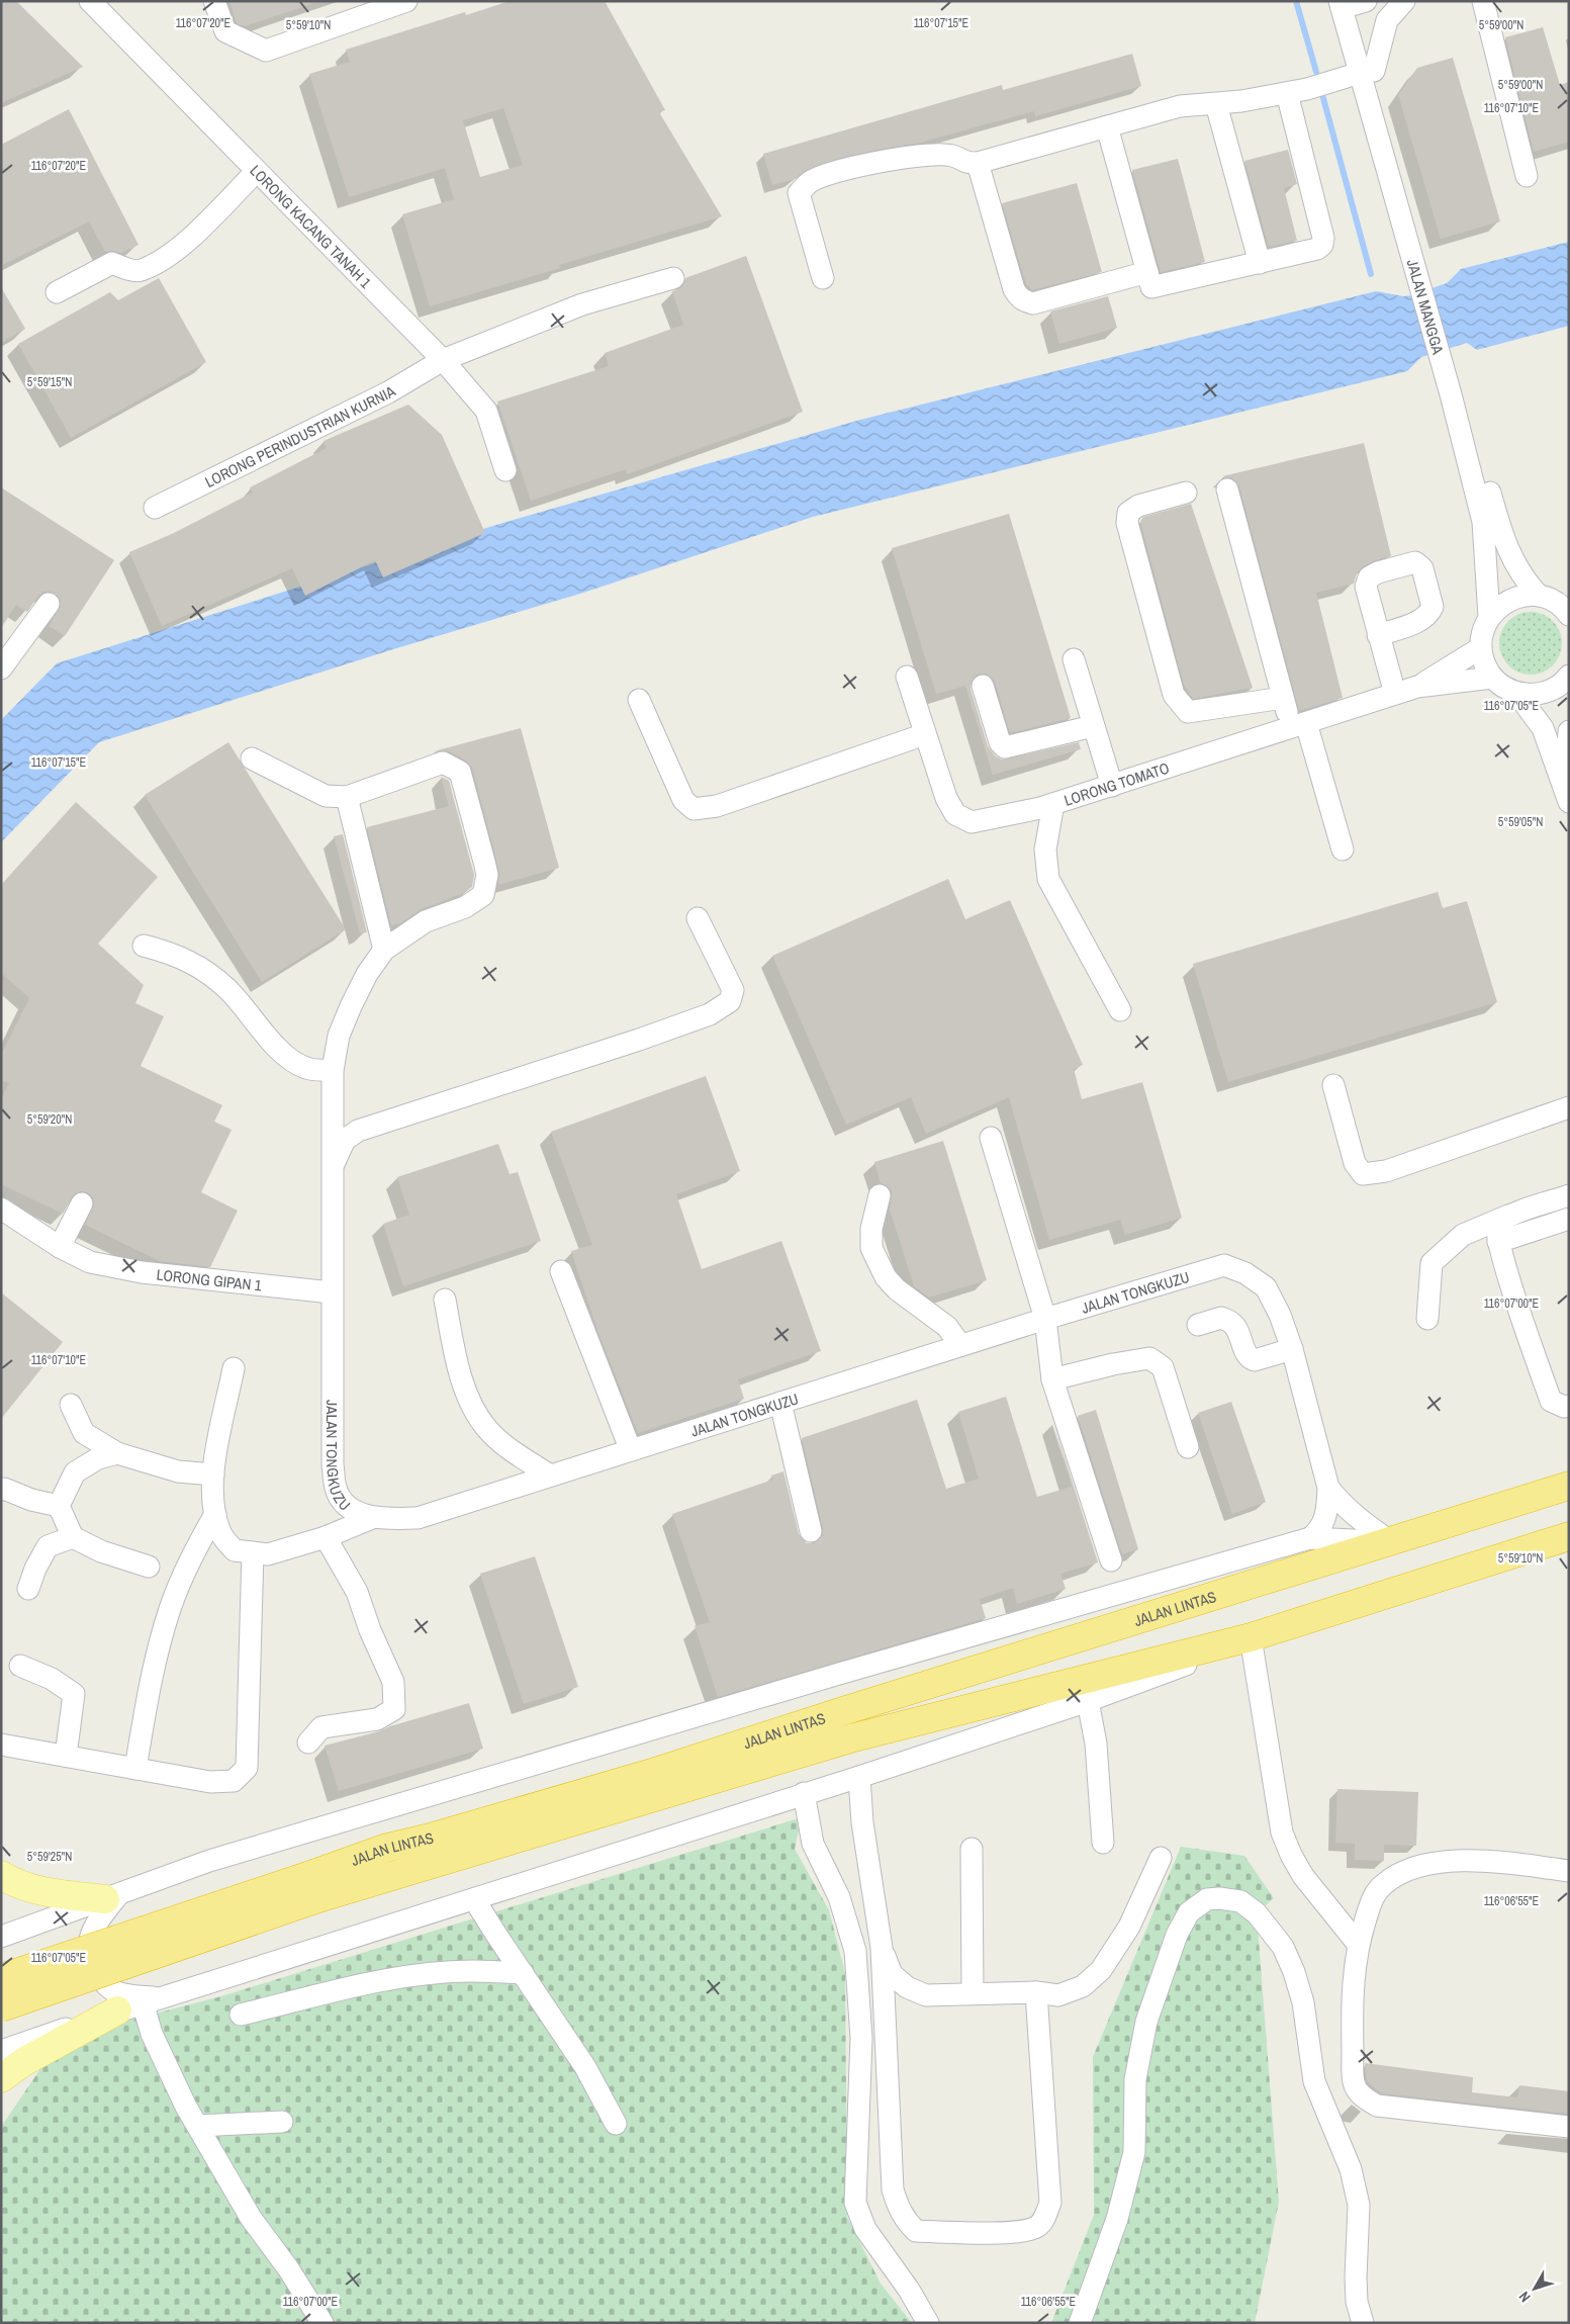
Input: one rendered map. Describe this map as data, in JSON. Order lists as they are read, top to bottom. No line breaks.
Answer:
{"streets":{"highway":["JALAN LINTAS"],"street":["LORONG KACANG TANAH 1","JALAN MANGGA","LORONG PERINDUSTRIAN KURNIA","LORONG TOMATO","LORONG GIPAN 1","JALAN TONGKUZU"]},"crossings":[["LORONG KACANG TANAH 1","LORONG PERINDUSTRIAN KURNIA"],["JALAN MANGGA","LORONG TOMATO"],["LORONG GIPAN 1","JALAN TONGKUZU"],["JALAN TONGKUZU","JALAN LINTAS"]],"north":"bottom left","coordinates":["116°07'20\"E","116°07'15\"E","5°59'00\"N","5°59'10\"N","116°07'10\"E","5°59'15\"N","116°07'05\"E","5°59'05\"N","5°59'20\"N","116°07'00\"E","5°59'25\"N","116°06'55\"E"]}
